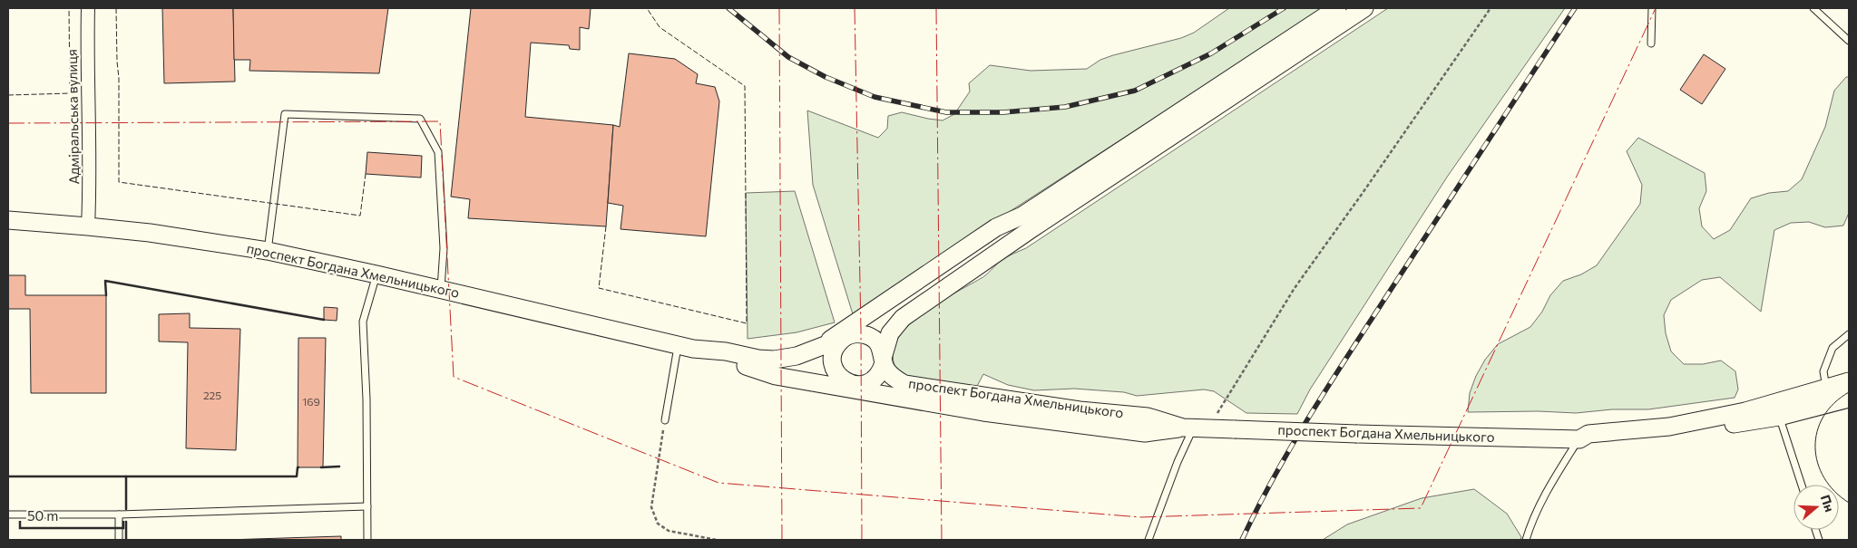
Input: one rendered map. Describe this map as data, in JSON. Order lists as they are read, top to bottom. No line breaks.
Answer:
{"streets":{"main road":["проспект Богдана Хмельницького"],"street":["Адміральська вулиця"]},"crossings":[["Адміральська вулиця","проспект Богдана Хмельницького"]],"house_numbers":["225","169"],"scale_bar":"50 m","north":"right"}
